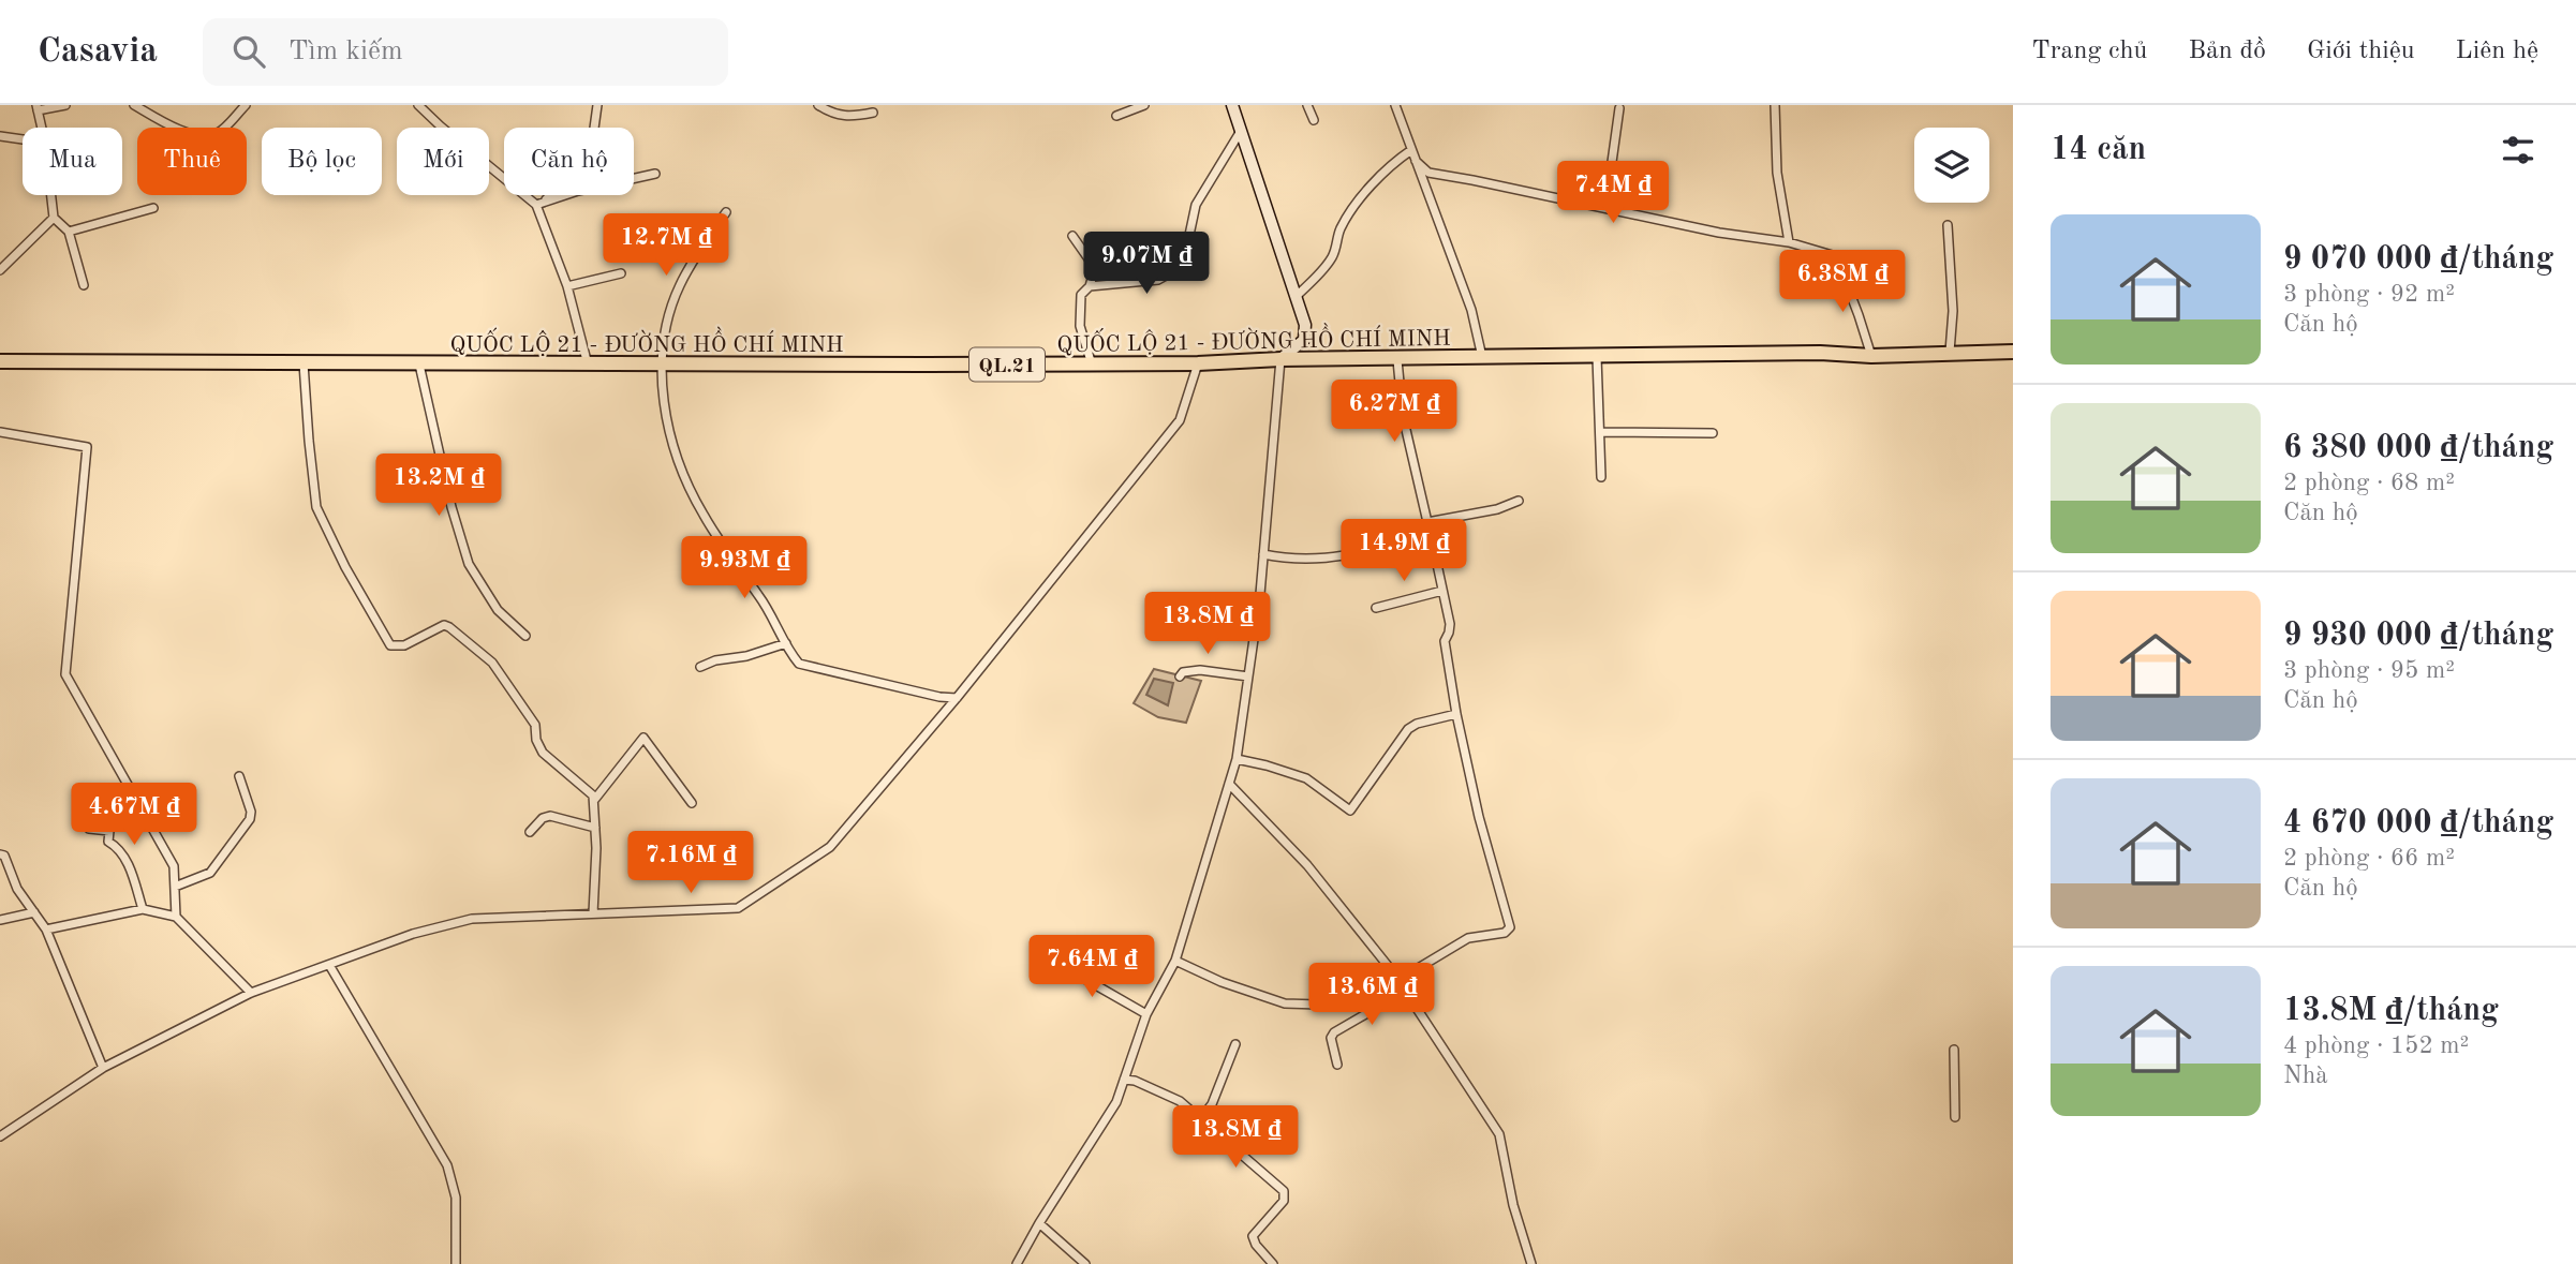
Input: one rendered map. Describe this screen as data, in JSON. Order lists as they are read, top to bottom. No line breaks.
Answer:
{"streets":{"highway":["QUỐC LỘ 21 - ĐƯỜNG HỒ CHÍ MINH","QL.21"]},"page":{"header":"Casavia","search":"Tìm kiếm","nav":["Trang chủ","Bản đồ","Giới thiệu","Liên hệ"],"heading":"14 căn","chip":["Mua","Thuê","Bộ lọc","Mới","Căn hộ"],"price":["7.4M ₫","12.7M ₫","9.07M ₫","6.38M ₫","6.27M ₫","13.2M ₫","14.9M ₫","9.93M ₫","13.8M ₫","4.67M ₫","7.16M ₫","7.64M ₫","13.6M ₫","13.8M ₫"],"list":[{"name":"9 070 000 ₫/tháng","note":"3 phòng · 92 m² · Căn hộ"},{"name":"6 380 000 ₫/tháng","note":"2 phòng · 68 m² · Căn hộ"},{"name":"9 930 000 ₫/tháng","note":"3 phòng · 95 m² · Căn hộ"},{"name":"4 670 000 ₫/tháng","note":"2 phòng · 66 m² · Căn hộ"},{"name":"13.8M ₫/tháng","note":"4 phòng · 152 m² · Nhà"}]}}
